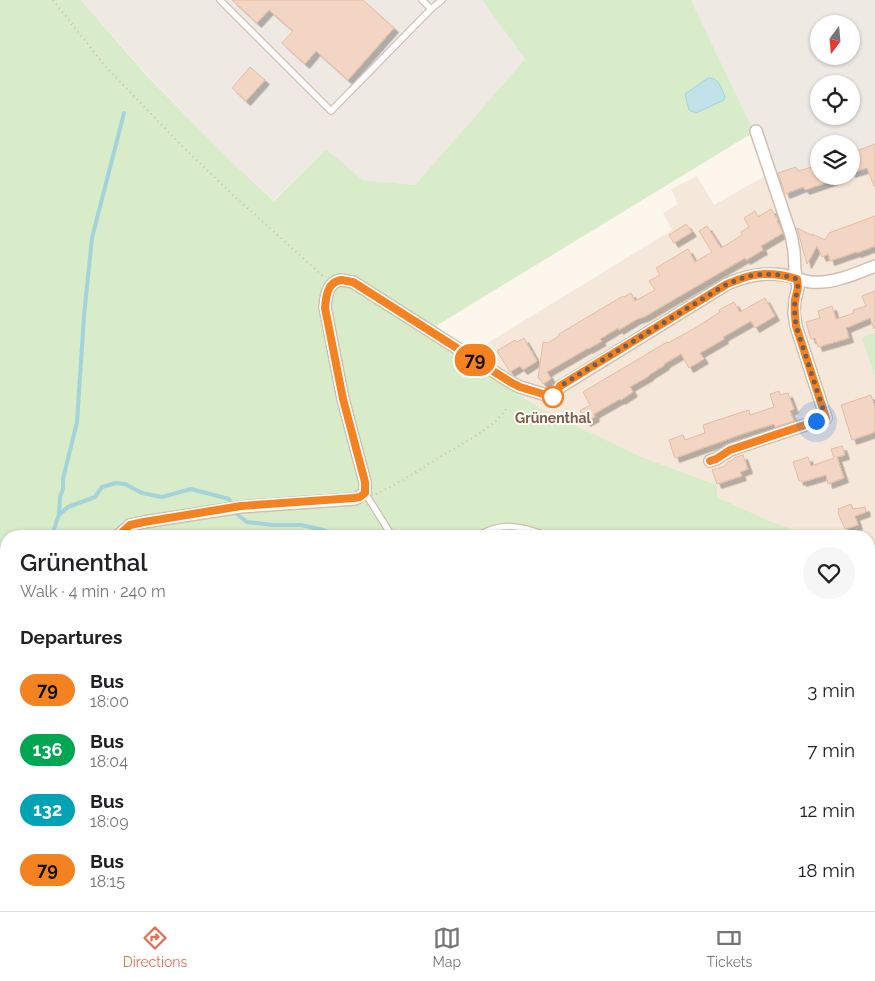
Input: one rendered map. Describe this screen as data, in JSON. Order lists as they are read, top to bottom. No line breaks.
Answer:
{"places":["Grünenthal"],"lines":["bus line 79"],"north":"bottom","page":{"on_map":"79","heading":[["Grünenthal","Walk · 4 min · 240 m"],"Departures"],"list":[{"mark":"79","name":"Bus","note":"18:00","value":"3 min"},{"mark":"136","name":"Bus","note":"18:04","value":"7 min"},{"mark":"132","name":"Bus","note":"18:09","value":"12 min"},{"mark":"79","name":"Bus","note":"18:15","value":"18 min"}],"tabs":["Directions","Map","Tickets"]}}
